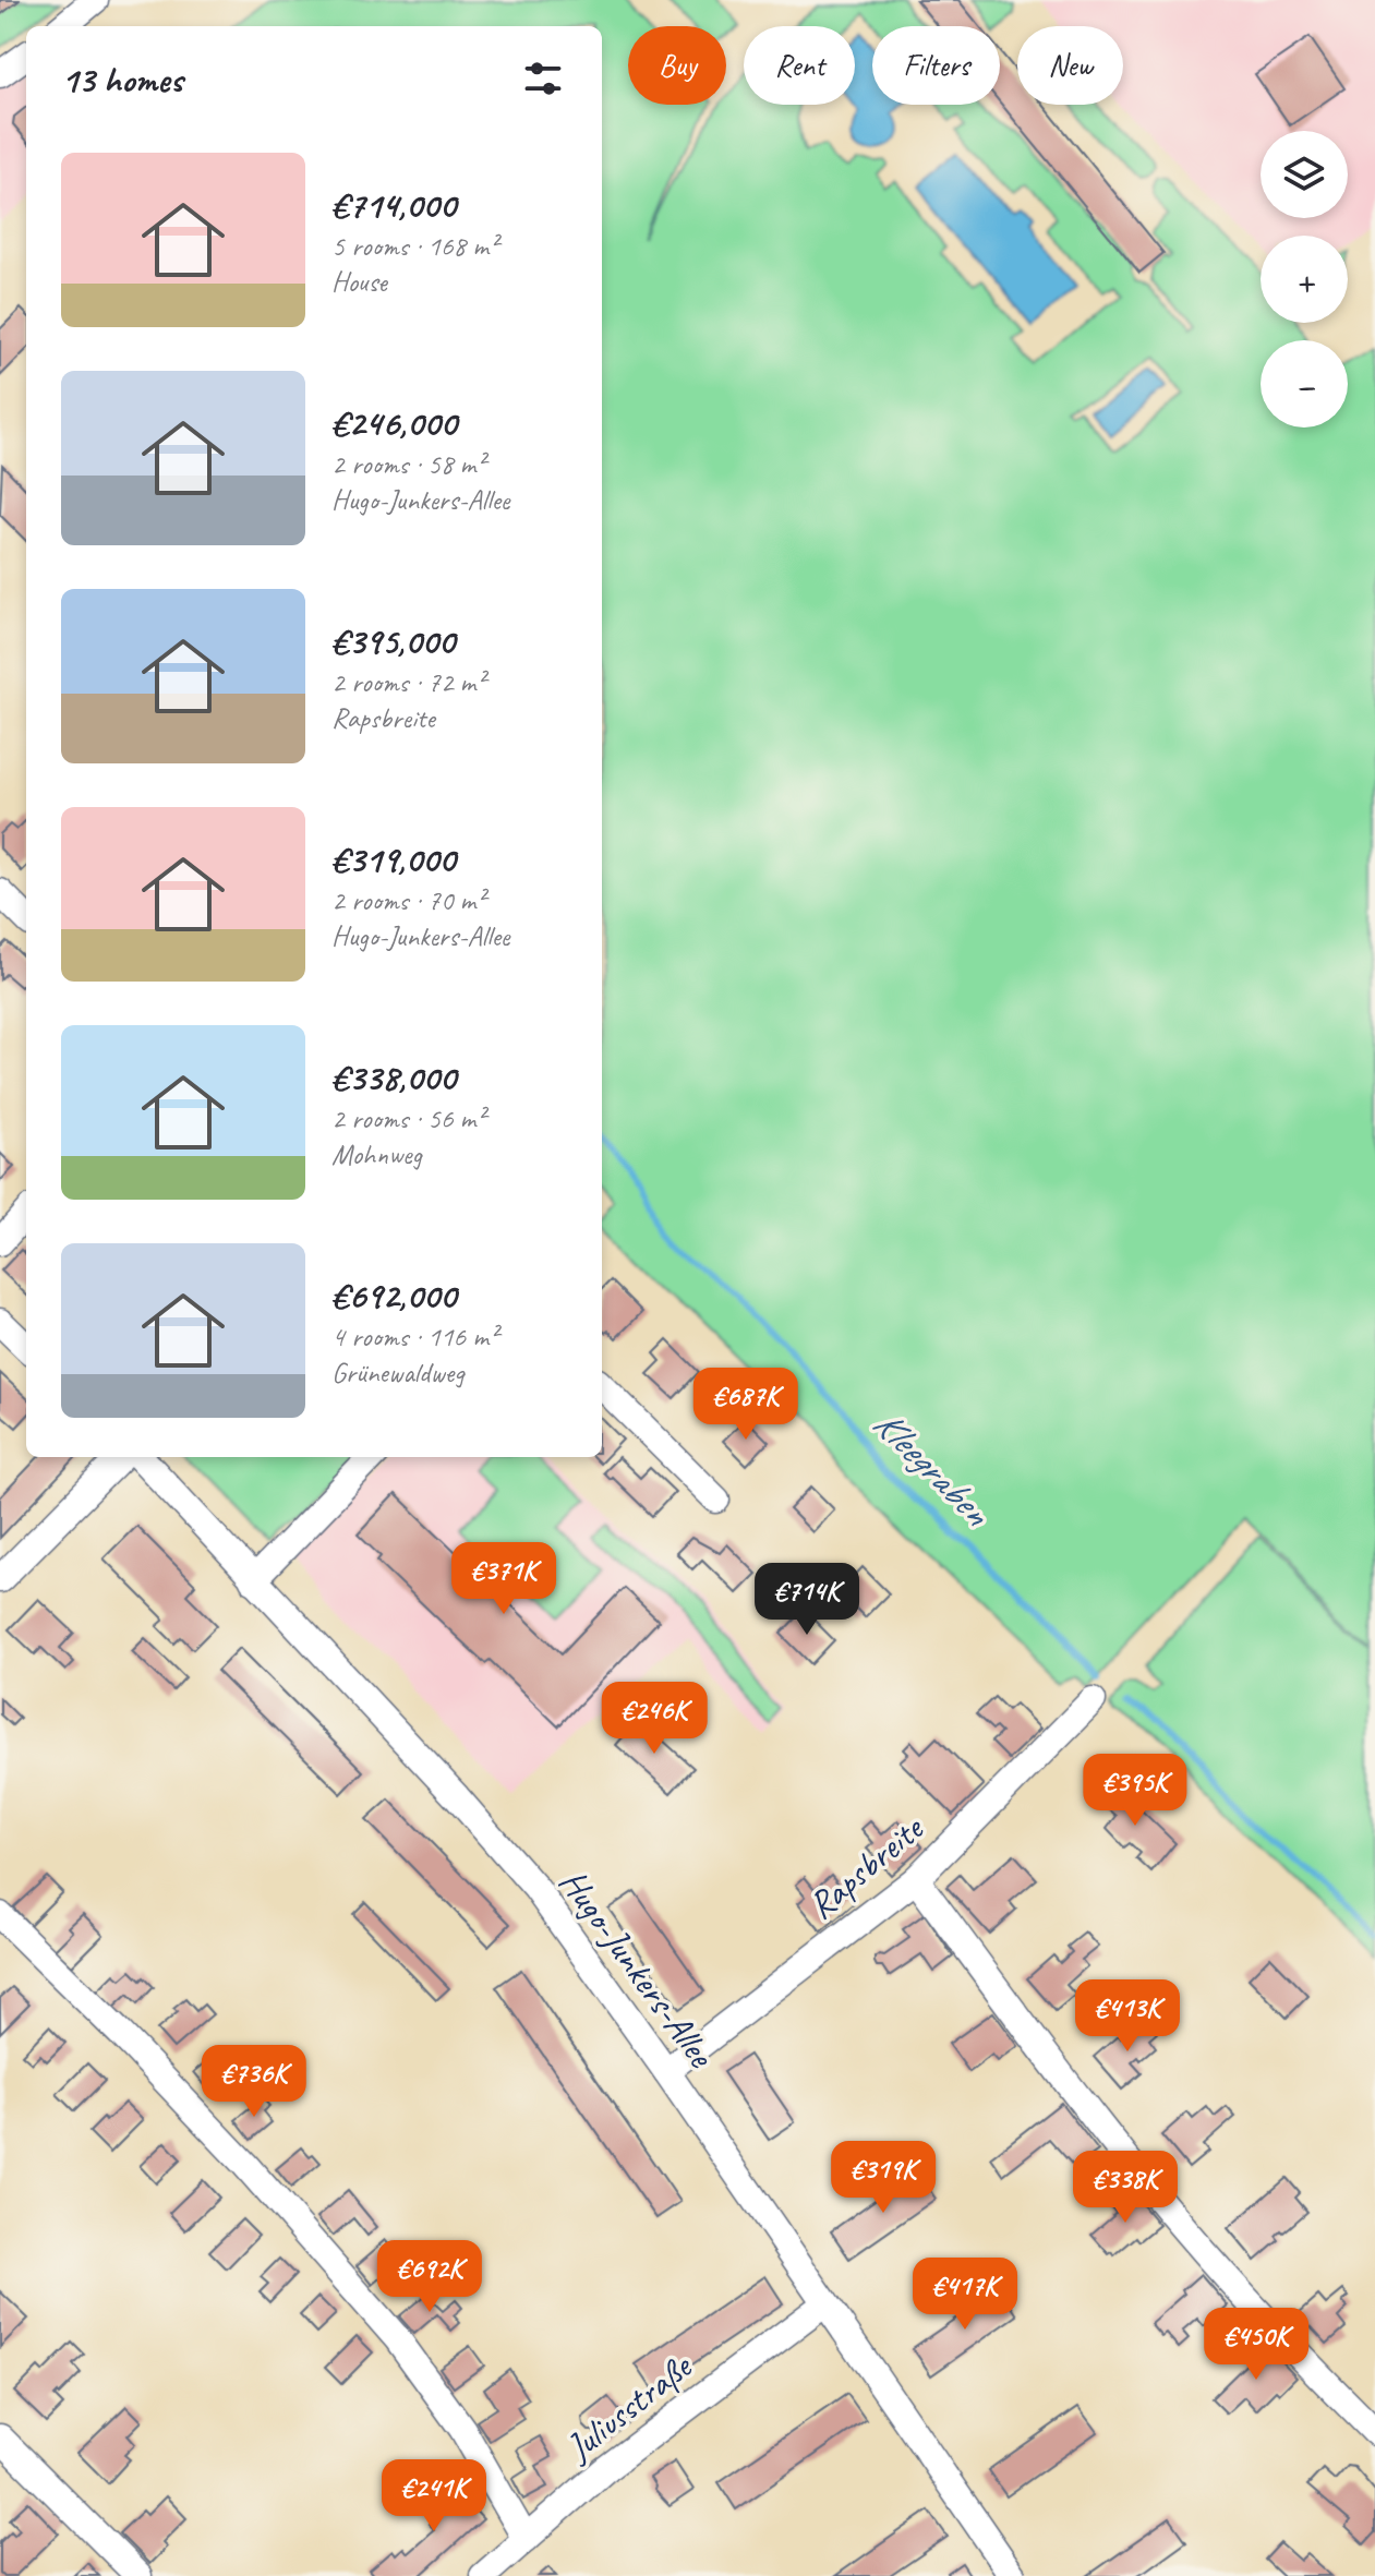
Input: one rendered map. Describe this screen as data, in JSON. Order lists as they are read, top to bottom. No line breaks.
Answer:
{"streets":{"street":["Rapsbreite","Hugo-Junkers-Allee","Juliusstraße"]},"crossings":[["Rapsbreite","Hugo-Junkers-Allee"],["Hugo-Junkers-Allee","Juliusstraße"]],"water":["Kleegraben"],"page":{"chip":["Buy","Rent","Filters","New"],"heading":"13 homes","map_buttons":["+","−"],"list":[{"name":"€714,000","note":"5 rooms · 168 m² · House"},{"name":"€246,000","note":"2 rooms · 58 m² · Hugo-Junkers-Allee"},{"name":"€395,000","note":"2 rooms · 72 m² · Rapsbreite"},{"name":"€319,000","note":"2 rooms · 70 m² · Hugo-Junkers-Allee"},{"name":"€338,000","note":"2 rooms · 56 m² · Mohnweg"},{"name":"€692,000","note":"4 rooms · 116 m² · Grünewaldweg"}],"price":["€687K","€371K","€714K","€246K","€395K","€413K","€736K","€319K","€338K","€692K","€417K","€450K","€241K"]}}
